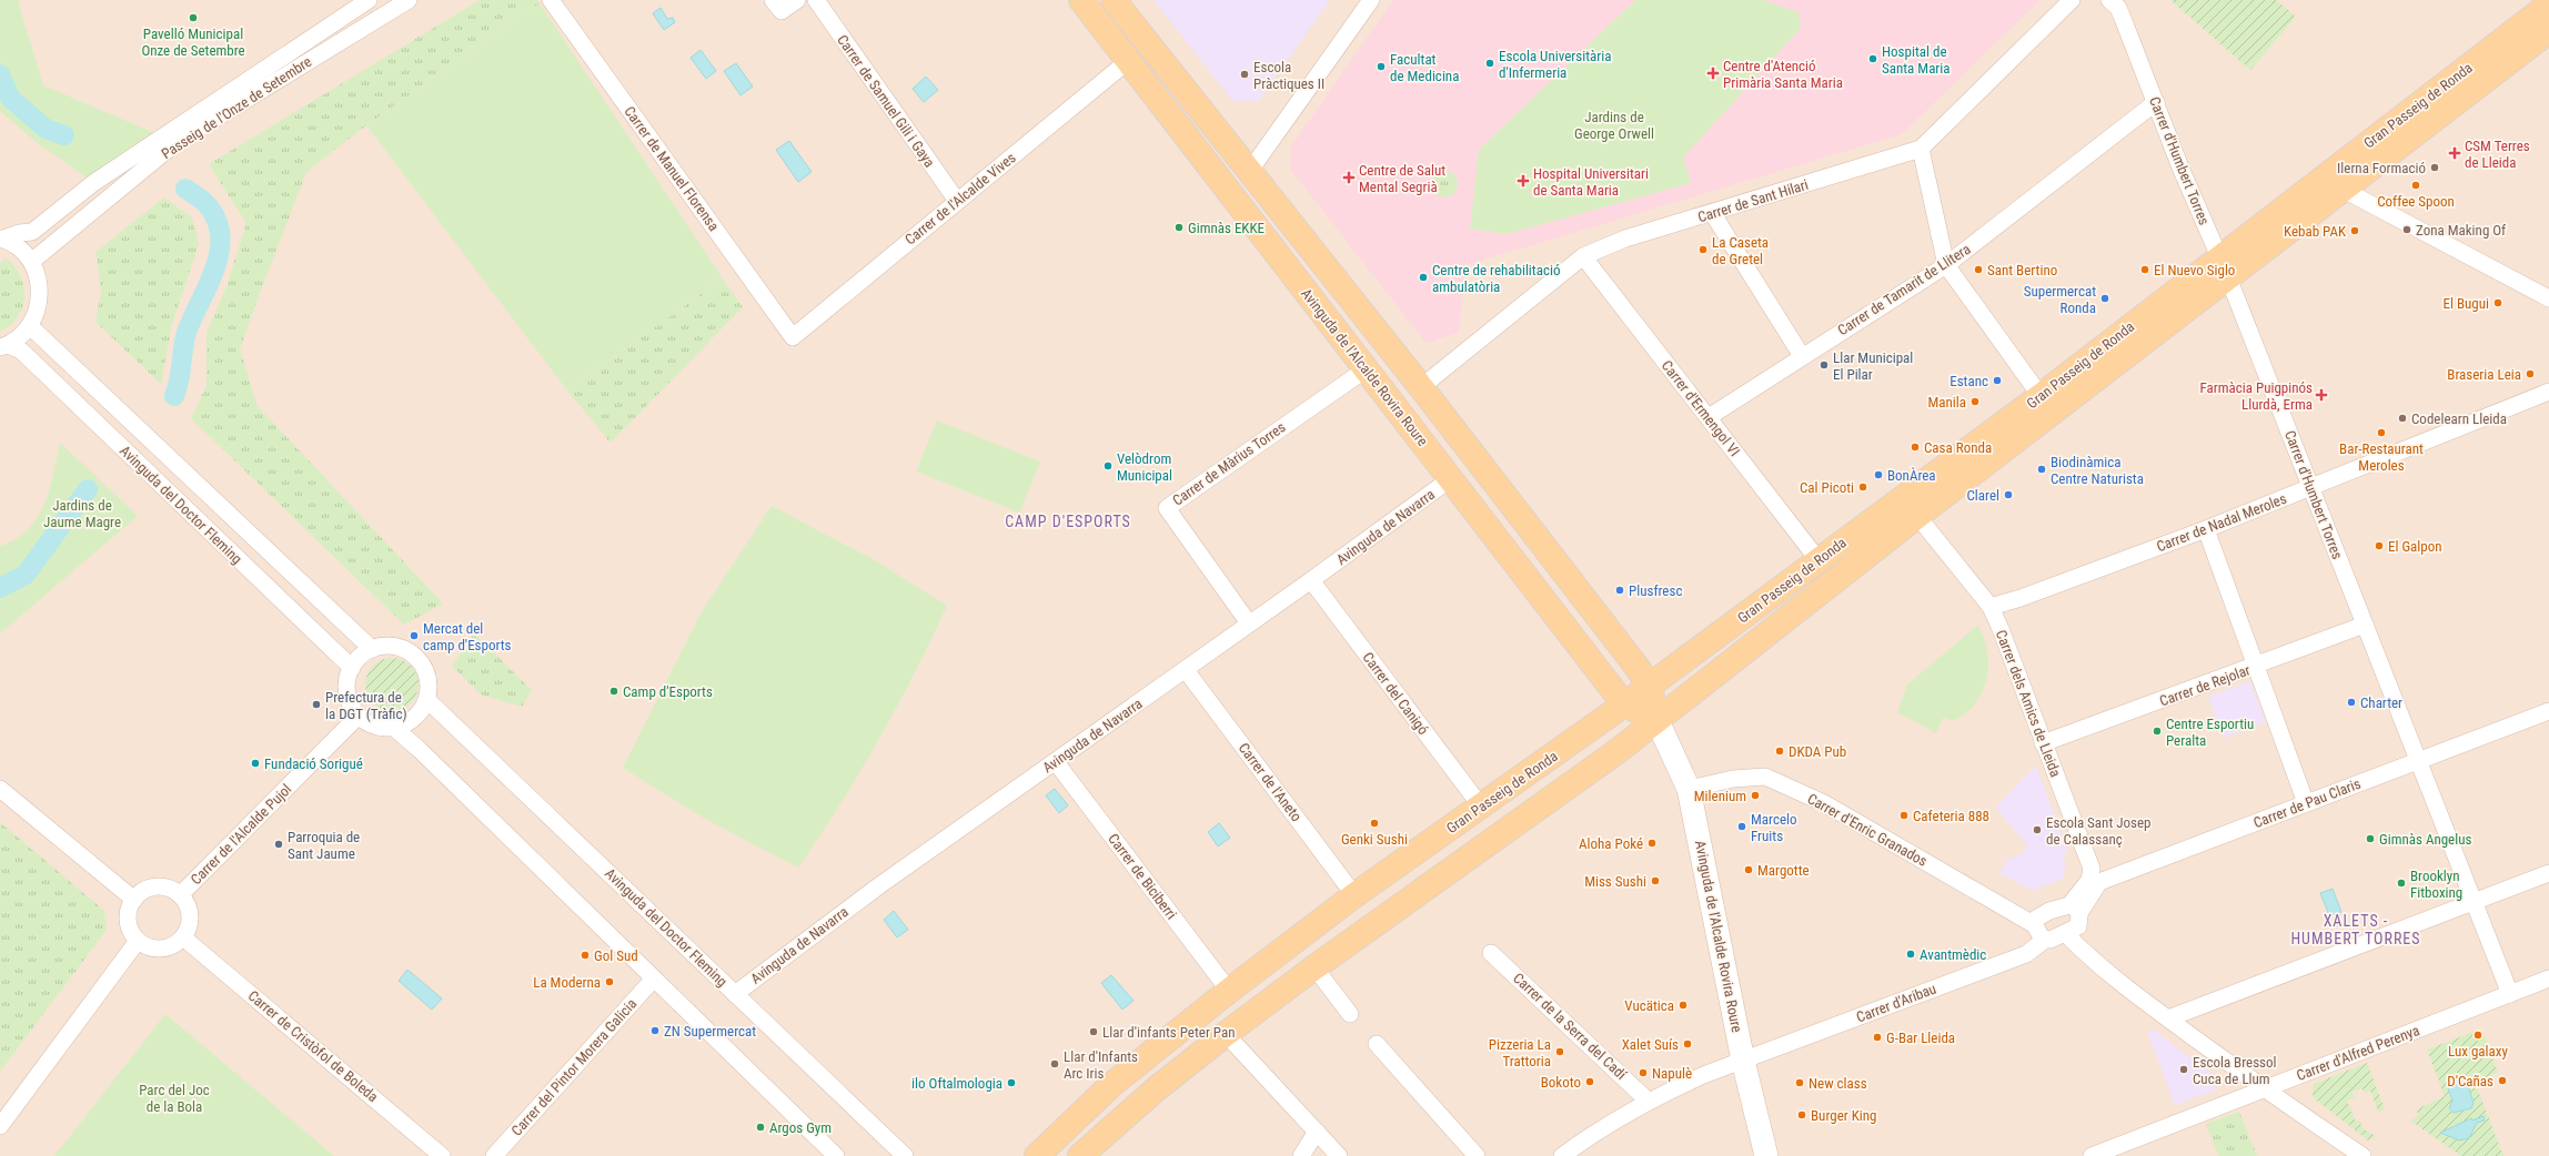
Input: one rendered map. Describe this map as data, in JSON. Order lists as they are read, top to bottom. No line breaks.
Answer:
{"streets":{"main road":["Gran Passeig de Ronda","Avinguda de l'Alcalde Rovira Roure"],"street":["Carrer de Samuel Gili i Gaya","Passeig de l'Onze de Setembre","Carrer d'Humbert Torres","Carrer de Manuel Florensa","Carrer de l'Alcalde Vives","Carrer de Sant Hilari","Carrer de Tamarit de Llitera","Carrer d'Ermengol VI","Carrer de Màrius Torres","Avinguda del Doctor Fleming","Carrer de Nadal Meroles","Avinguda de Navarra","Carrer de Rejolar","Carrer del Canigó","Carrer dels Amics de Lleida","Carrer de l'Aneto","Carrer de Pau Claris","Carrer d'Enric Granados","Carrer de l'Alcalde Pujol","Carrer de Biciberri","Carrer d'Aribau","Carrer de la Serra del Cadí","Carrer de Cristòfol de Boleda","Carrer d'Alfred Perenya","Carrer del Pintor Morera Galicia"]},"crossings":[["Carrer de Samuel Gili i Gaya","Carrer de l'Alcalde Vives"],["Gran Passeig de Ronda","Carrer d'Humbert Torres"],["Gran Passeig de Ronda","Avinguda de l'Alcalde Rovira Roure"],["Gran Passeig de Ronda","Carrer d'Ermengol VI"],["Gran Passeig de Ronda","Carrer del Canigó"],["Gran Passeig de Ronda","Carrer dels Amics de Lleida"],["Gran Passeig de Ronda","Carrer de l'Aneto"],["Gran Passeig de Ronda","Carrer de Biciberri"],["Carrer d'Humbert Torres","Carrer de Tamarit de Llitera"],["Carrer d'Humbert Torres","Carrer de Nadal Meroles"],["Carrer d'Humbert Torres","Carrer de Rejolar"],["Carrer d'Humbert Torres","Carrer de Pau Claris"],["Carrer d'Humbert Torres","Carrer d'Alfred Perenya"],["Carrer de Manuel Florensa","Carrer de l'Alcalde Vives"],["Carrer de l'Alcalde Vives","Avinguda de l'Alcalde Rovira Roure"],["Carrer de Sant Hilari","Avinguda de l'Alcalde Rovira Roure"],["Carrer de Sant Hilari","Carrer d'Ermengol VI"],["Carrer de Tamarit de Llitera","Carrer d'Ermengol VI"],["Avinguda de l'Alcalde Rovira Roure","Carrer de Màrius Torres"],["Avinguda de l'Alcalde Rovira Roure","Avinguda de Navarra"],["Avinguda de l'Alcalde Rovira Roure","Carrer d'Enric Granados"],["Avinguda de l'Alcalde Rovira Roure","Carrer d'Aribau"],["Carrer de Màrius Torres","Avinguda de Navarra"],["Avinguda del Doctor Fleming","Avinguda de Navarra"],["Avinguda del Doctor Fleming","Carrer de l'Alcalde Pujol"],["Carrer de Nadal Meroles","Carrer dels Amics de Lleida"],["Avinguda de Navarra","Carrer del Canigó"],["Avinguda de Navarra","Carrer de l'Aneto"],["Avinguda de Navarra","Carrer de Biciberri"],["Carrer de Rejolar","Carrer dels Amics de Lleida"],["Carrer dels Amics de Lleida","Carrer de Pau Claris"],["Carrer de l'Alcalde Pujol","Carrer de Cristòfol de Boleda"],["Carrer d'Aribau","Carrer de la Serra del Cadí"]],"districts":["CAMP D'ESPORTS","XALETS - HUMBERT TORRES"],"parks":["Jardins de George Orwell","Jardins de Jaume Magre","Parc del Joc de la Bola"],"places":{"other":["Pavelló Municipal Onze de Setembre","Hospital de Santa Maria","Escola Universitària d'Infermeria","Facultat de Medicina","Escola Pràctiques II","Ilerna Formació","Coffee Spoon","Gimnàs EKKE","Zona Making Of","Kebab PAK","La Caseta de Gretel","Sant Bertino","El Nuevo Siglo","Centre de rehabilitació ambulatòria","Supermercat Ronda","El Bugui","Llar Municipal El Pilar","Braseria Leia","Estanc","Manila","Codelearn Lleida","Bar-Restaurant Meroles","Casa Ronda","Velòdrom Municipal","Biodinàmica Centre Naturista","BonÀrea","Cal Picoti","Clarel","El Galpon","Plusfresc","Mercat del camp d'Esports","Camp d'Esports","Charter","Prefectura de la DGT (Tràfic)","Centre Esportiu Peralta","DKDA Pub","Fundació Sorigué","Milenium","Cafeteria 888","Genki Sushi","Marcelo Fruits","Escola Sant Josep de Calassanç","Gimnàs Angelus","Aloha Poké","Parroquia de Sant Jaume","Margotte","Miss Sushi","Brooklyn Fitboxing","Avantmèdic","Gol Sud","La Moderna","Vucätica","ZN Supermercat","Llar d'infants Peter Pan","Lux galaxy","G-Bar Lleida","Xalet Suís","Pizzeria La Trattoria","Llar d'Infants Arc Iris","Escola Bressol Cuca de Llum","Napulè","D'Cañas","Bokoto","ilo Oftalmologia","New class","Burger King","Argos Gym"],"health":["Centre d'Atenció Primària Santa Maria","CSM Terres de Lleida","Centre de Salut Mental Segrià","Hospital Universitari de Santa Maria","Farmàcia Puigpinós Llurdà, Erma"]}}
